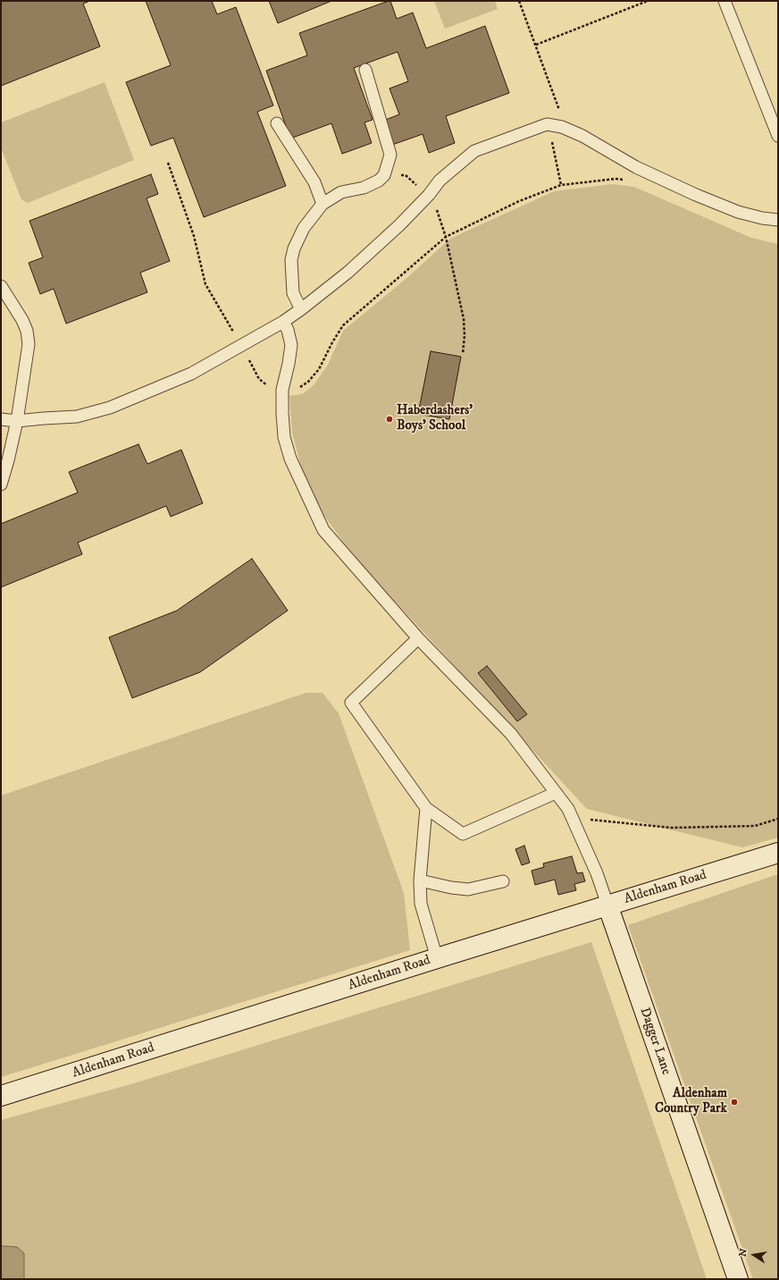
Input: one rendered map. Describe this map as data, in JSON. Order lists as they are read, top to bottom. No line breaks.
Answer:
{"streets":{"street":["Aldenham Road","Dagger Lane"]},"crossings":[["Aldenham Road","Dagger Lane"]],"places":["Haberdashers' Boys' School","Aldenham Country Park"],"north":"left"}
